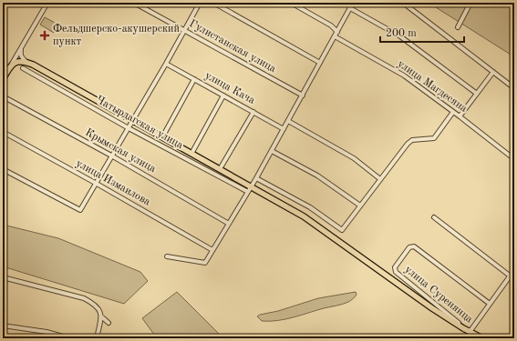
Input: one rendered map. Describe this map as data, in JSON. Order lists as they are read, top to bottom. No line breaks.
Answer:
{"streets":{"street":["Гулистанская улица","улица Магдесяна","улица Кача","Чатырдагская улица","Крымская улица","улица Измаилова","улица Суренянца"]},"places":{"health":["Фельдшерско-акушерский пункт"]},"scale_bar":"200 m"}
